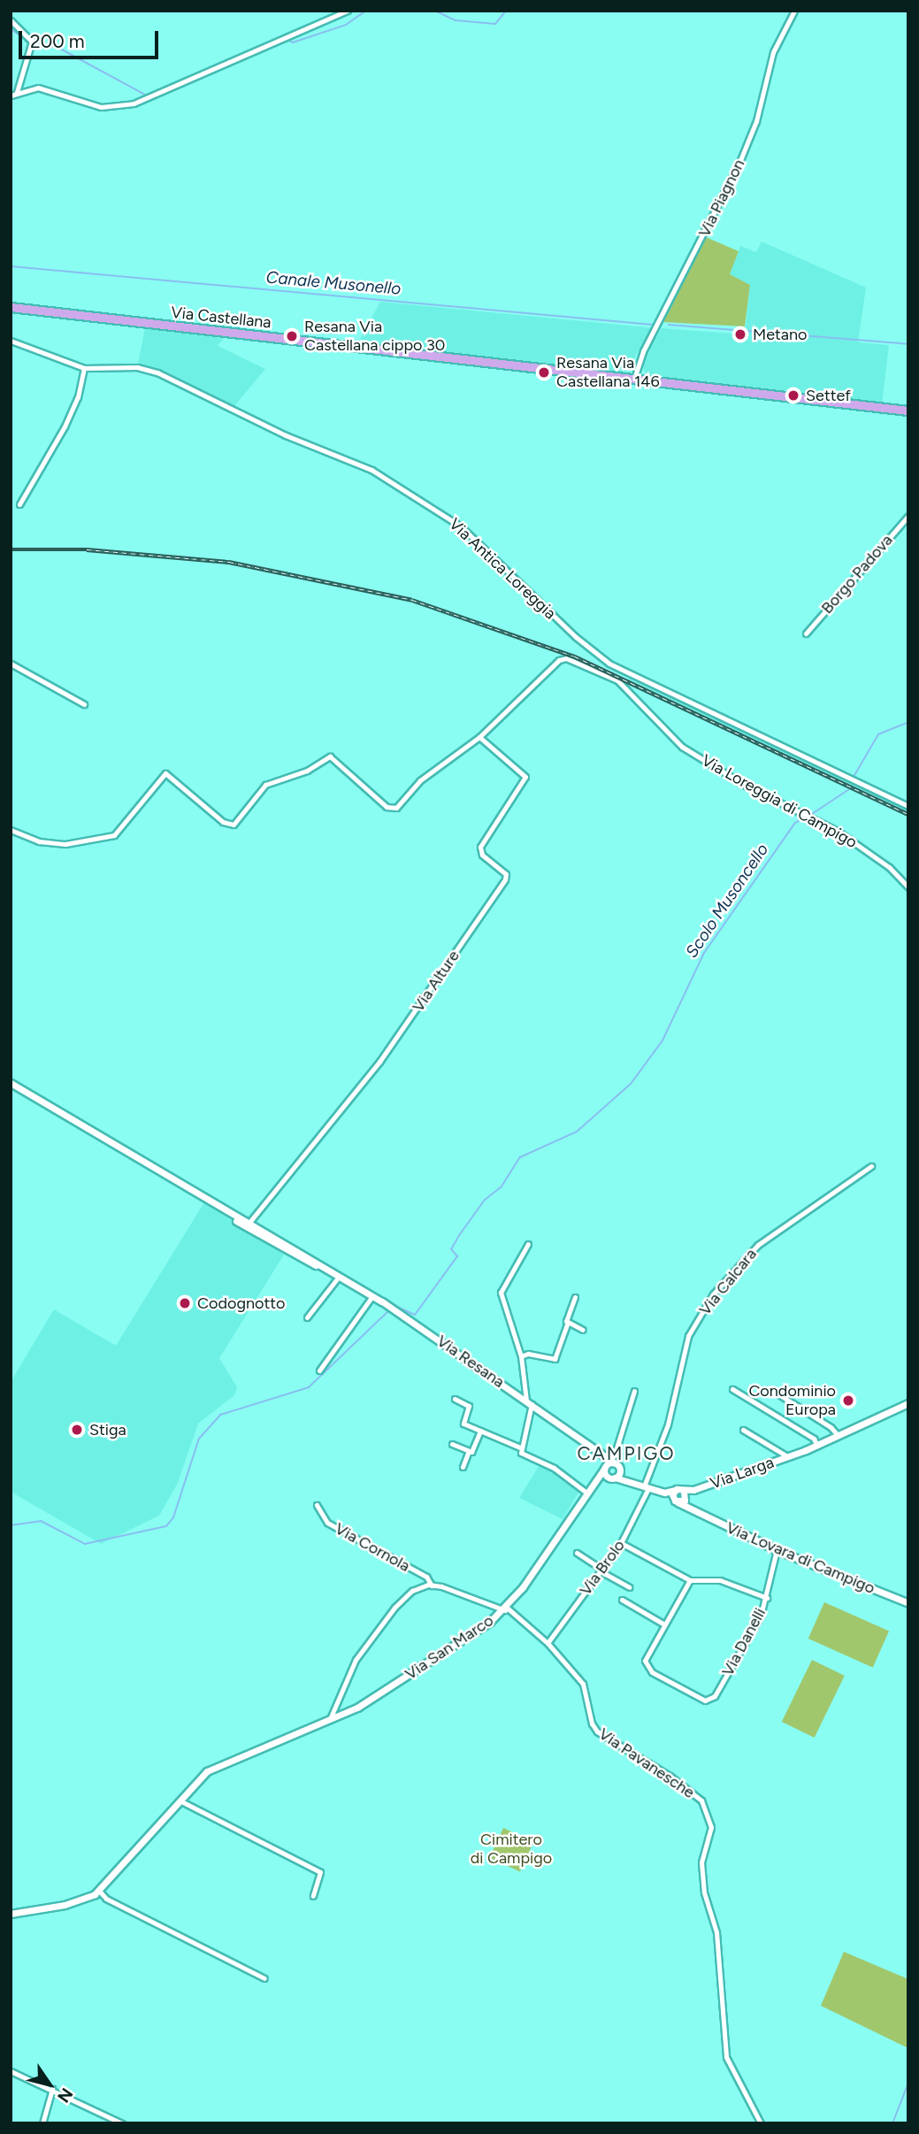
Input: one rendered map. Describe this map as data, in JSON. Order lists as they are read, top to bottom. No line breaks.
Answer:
{"streets":{"main road":["Via Castellana"],"street":["Via Piagnon","Via Antica Loreggia","Borgo Padova","Via Loreggia di Campigo","Via Alture","Via Calcara","Via Resana","Via Larga","Via Cornola","Via Lovara di Campigo","Via Brolo","Via Danelli","Via San Marco","Via Pavanesche"]},"crossings":[["Via Piagnon","Via Castellana"],["Via Loreggia di Campigo","Via Alture"],["Via Alture","Via Resana"],["Via Calcara","Via Lovara di Campigo"],["Via Calcara","Via Brolo"],["Via Resana","Via Lovara di Campigo"],["Via Resana","Via San Marco"],["Via Larga","Via Lovara di Campigo"],["Via Cornola","Via San Marco"],["Via Cornola","Via Pavanesche"],["Via Lovara di Campigo","Via Brolo"],["Via Lovara di Campigo","Via Danelli"],["Via Lovara di Campigo","Via San Marco"],["Via Brolo","Via Pavanesche"],["Via San Marco","Via Pavanesche"]],"districts":["CAMPIGO"],"water":["Canale Musonello","Scolo Musoncello"],"parks":["Cimitero di Campigo"],"places":["Metano","Resana Via Castellana cippo 30","Resana Via Castellana 146","Settef","Codognotto","Condominio Europa","Stiga"],"scale_bar":"200 m","north":"bottom right"}
